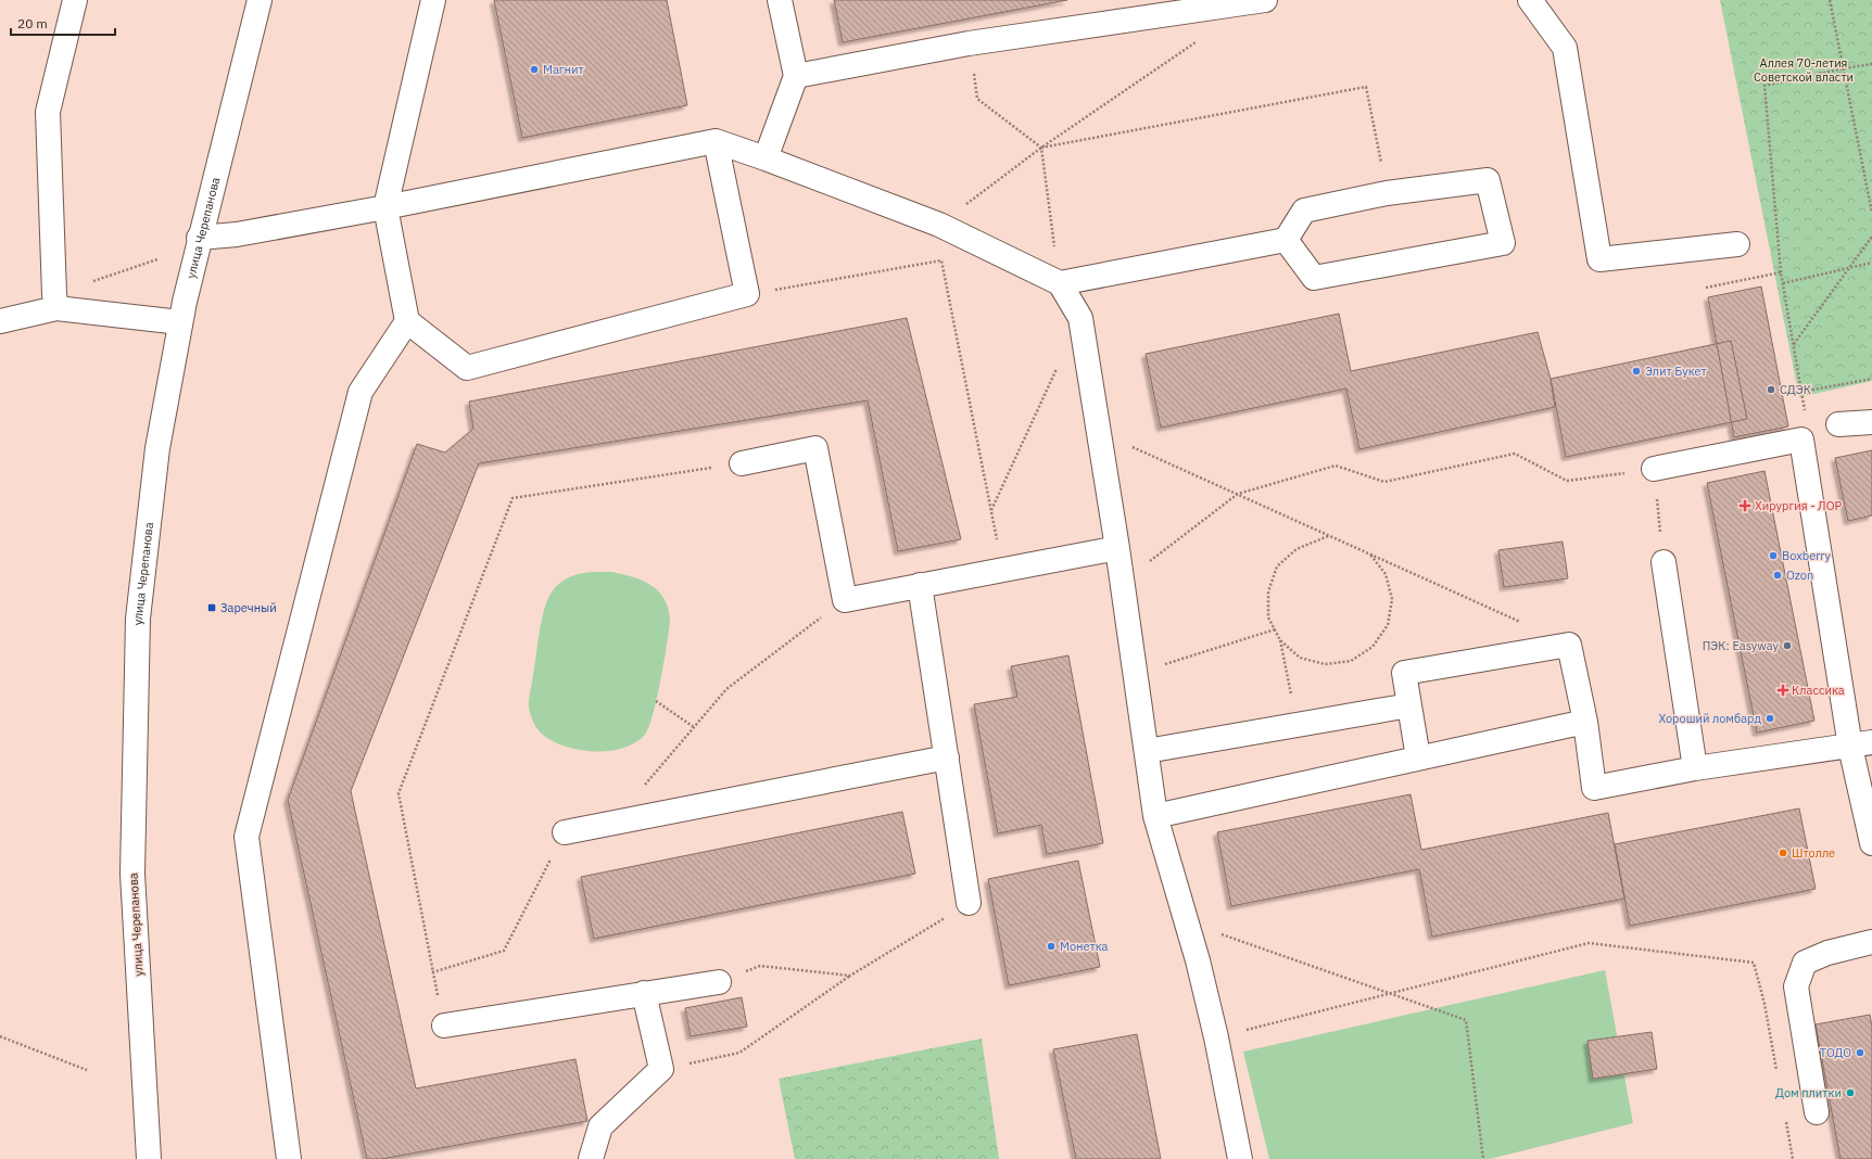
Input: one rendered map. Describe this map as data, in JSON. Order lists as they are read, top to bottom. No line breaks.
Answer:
{"streets":{"main road":["улица Черепанова"]},"parks":["Аллея 70-летия Советской власти"],"places":{"other":["Магнит","Элит Букет","СДЭК","Boxberry","Ozon","ПЭК: Easyway","Хороший ломбард","Штолле","Монетка","ТОДО","Дом плитки"],"health":["Хирургия - ЛОР","Классика"],"transit":["Заречный"]},"scale_bar":"20 m"}
